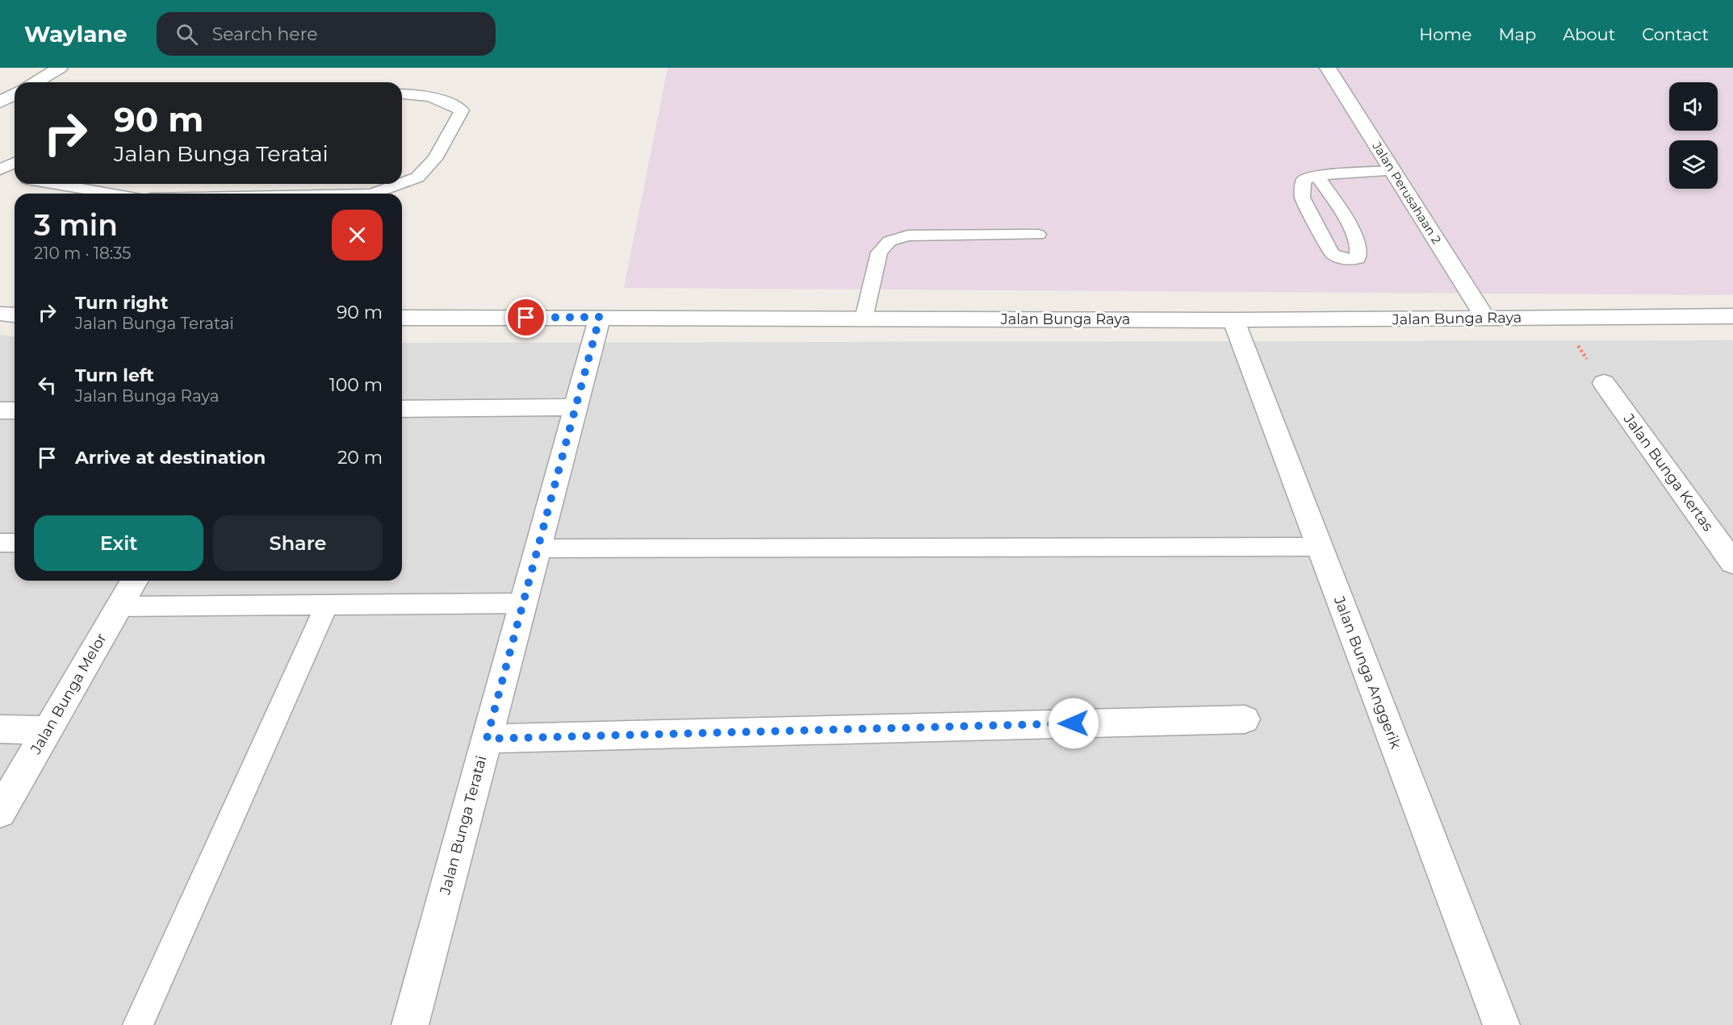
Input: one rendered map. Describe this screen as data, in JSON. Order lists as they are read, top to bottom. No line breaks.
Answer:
{"streets":{"street":["Jalan Perusahaan 2","Jalan Bunga Raya","Jalan Bunga Kertas","Jalan Bunga Anggerik","Jalan Bunga Melor","Jalan Bunga Teratai"]},"crossings":[["Jalan Perusahaan 2","Jalan Bunga Raya"],["Jalan Bunga Raya","Jalan Bunga Anggerik"],["Jalan Bunga Raya","Jalan Bunga Teratai"]],"page":{"header":"Waylane","search":"Search here","nav":["Home","Map","About","Contact"],"turn":["90 m","Jalan Bunga Teratai"],"heading":["3 min","210 m · 18:35"],"list":[{"name":"Turn right","note":"Jalan Bunga Teratai","value":"90 m"},{"name":"Turn left","note":"Jalan Bunga Raya","value":"100 m"},{"name":"Arrive at destination","value":"20 m"}],"buttons":["Exit","Share"]}}
